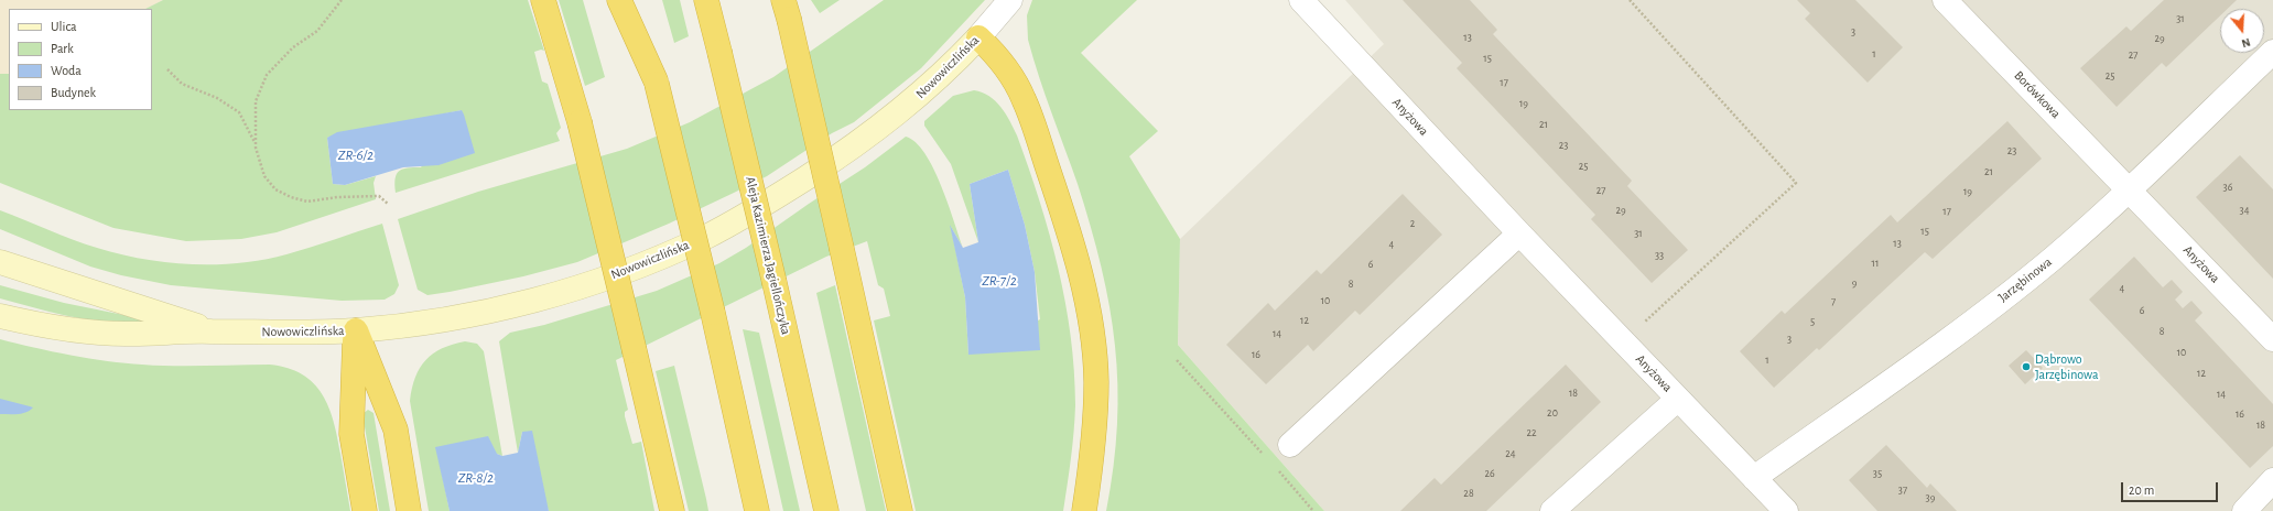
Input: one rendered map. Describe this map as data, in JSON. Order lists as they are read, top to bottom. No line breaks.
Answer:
{"streets":{"highway":["Aleja Kazimierza Jagiellończyka"],"main road":["Nowowiczlińska"],"street":["Borówkowa","Anyżowa","Jarzębinowa"]},"crossings":[["Borówkowa","Anyżowa"],["Borówkowa","Jarzębinowa"],["Anyżowa","Jarzębinowa"]],"water":["ZR-6/2","ZR-7/2","ZR-8/2"],"places":["Dąbrowo Jarzębinowa"],"house_numbers":["31","3","13","29","1","27","15","25","17","19","21","23","23","25","21","36","27","19","29","34","17","2","15","31","13","4","33","11","6","9","8","4","10","7","6","12","5","8","14","3","10","16","1","12","18","14","20","16","18","22","24","26","35","37","28","39"],"legend":["Ulica","Park","Woda","Budynek"],"scale_bar":"20 m","north":"bottom"}
